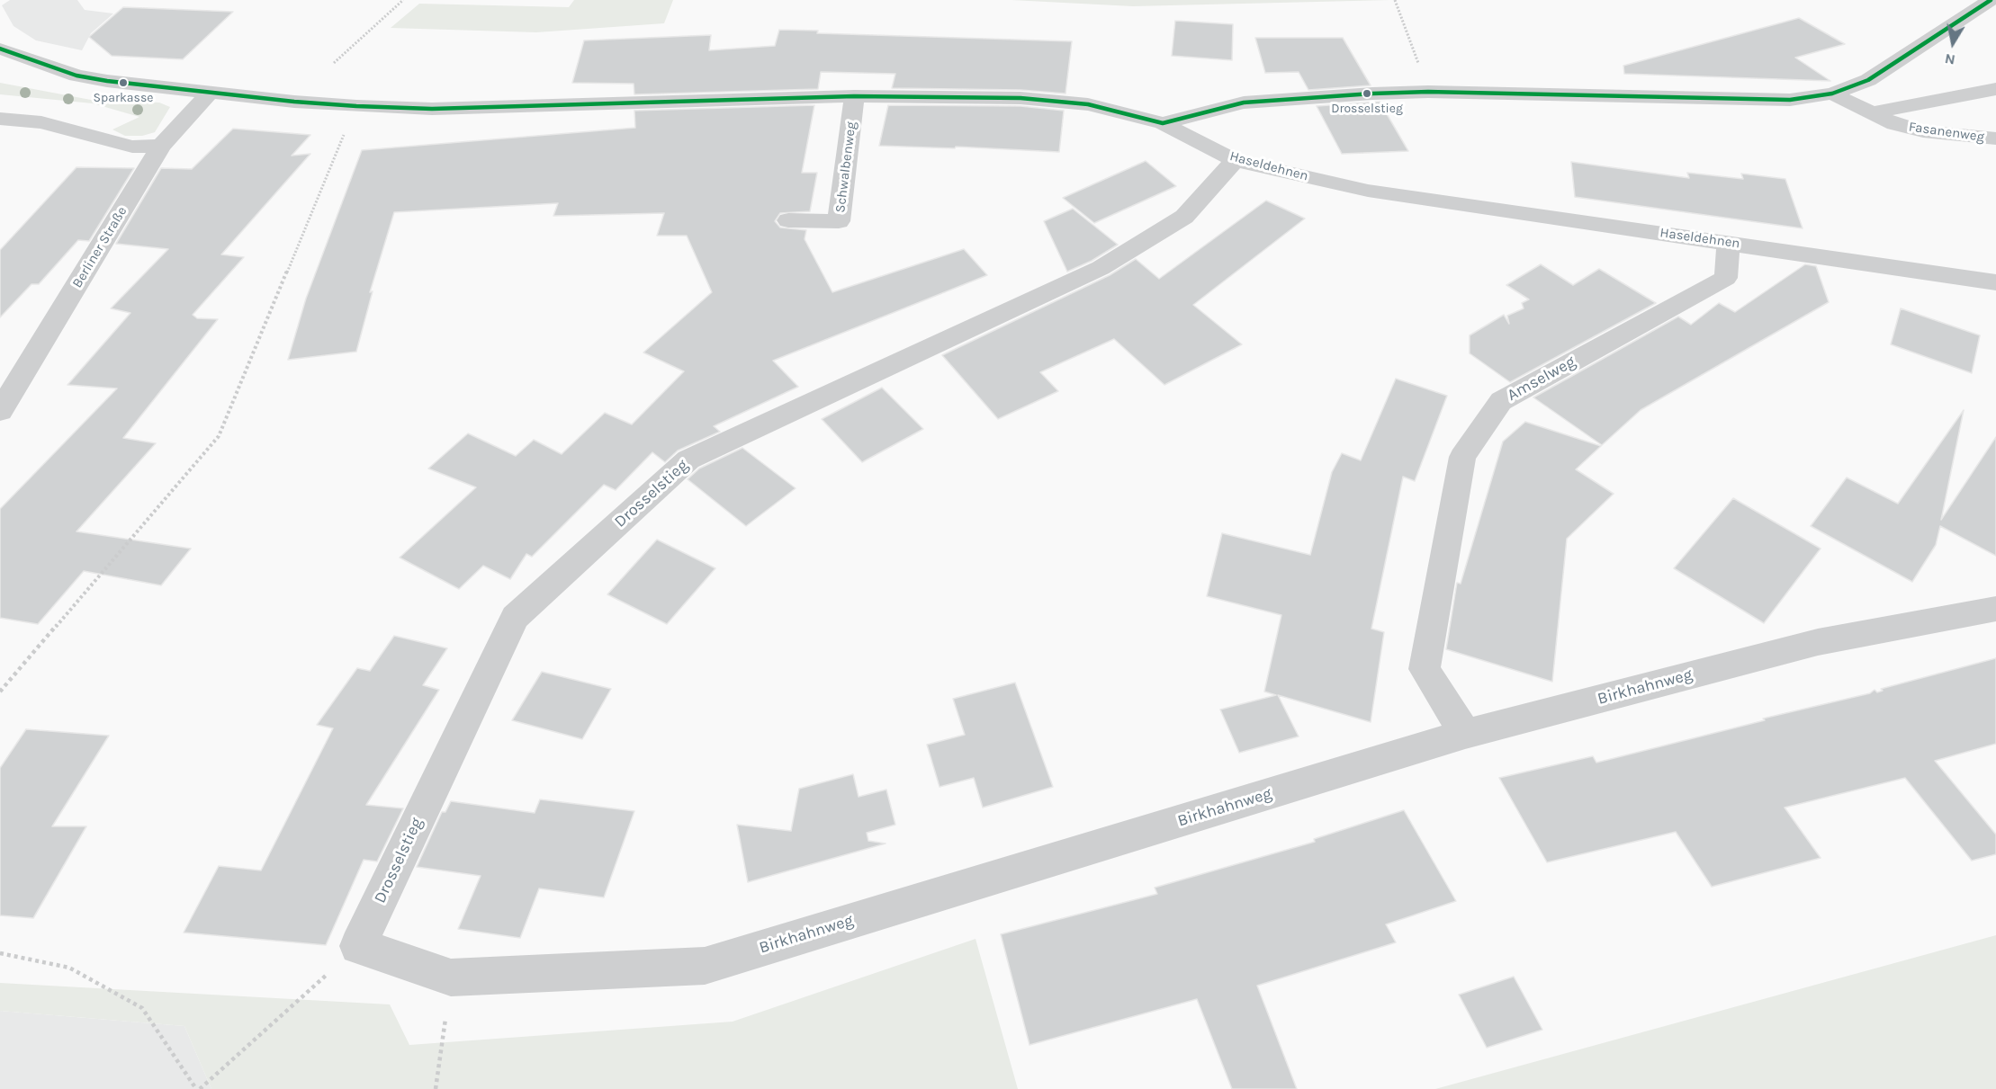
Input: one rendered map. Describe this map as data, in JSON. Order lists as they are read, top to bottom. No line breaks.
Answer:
{"streets":{"street":["Fasanenweg","Haseldehnen","Schwalbenweg","Berliner Straße","Amselweg","Drosselstieg","Birkhahnweg"]},"crossings":[["Haseldehnen","Schwalbenweg"],["Haseldehnen","Berliner Straße"],["Haseldehnen","Amselweg"],["Haseldehnen","Drosselstieg"],["Amselweg","Birkhahnweg"]],"places":["Sparkasse","Drosselstieg"],"north":"bottom"}
